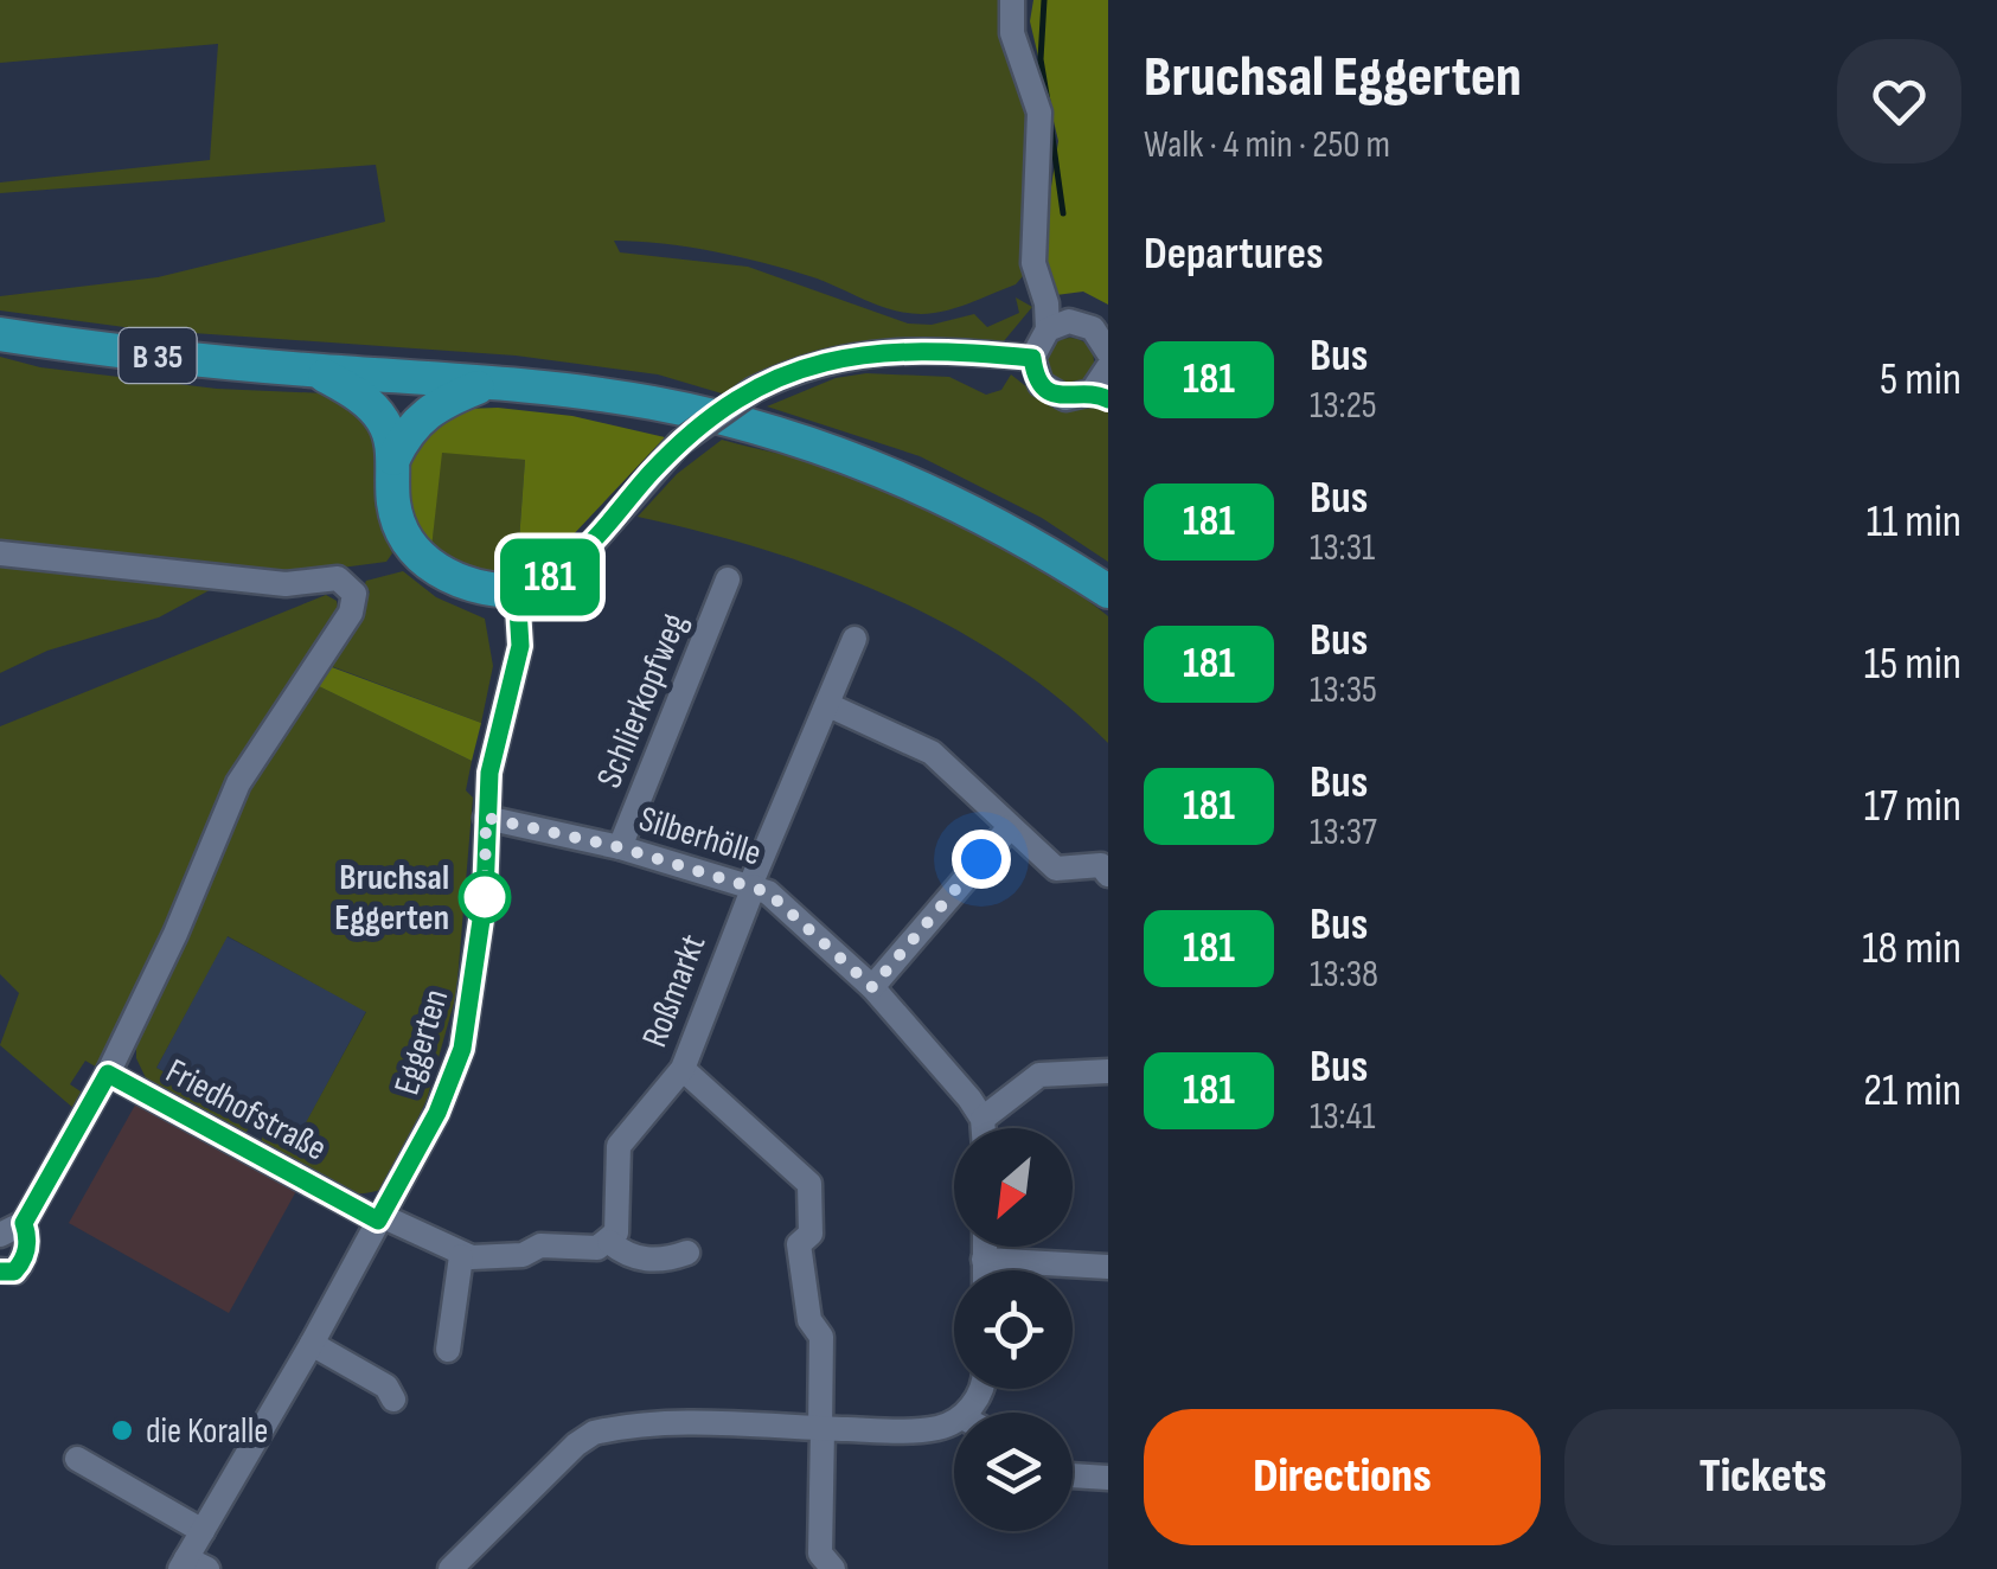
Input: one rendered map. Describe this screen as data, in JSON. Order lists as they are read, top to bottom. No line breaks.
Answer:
{"streets":{"main road":["B 35"],"street":["Schlierkopfweg","Silberhölle","Roßmarkt","Eggerten","Friedhofstraße"]},"crossings":[["Schlierkopfweg","Silberhölle"],["Silberhölle","Roßmarkt"],["Silberhölle","Eggerten"],["Eggerten","Friedhofstraße"]],"places":["Bruchsal Eggerten","die Koralle"],"lines":["bus line 181"],"north":"bottom left","page":{"on_map":"181","heading":[["Bruchsal Eggerten","Walk · 4 min · 250 m"],"Departures"],"list":[{"mark":"181","name":"Bus","note":"13:25","value":"5 min"},{"mark":"181","name":"Bus","note":"13:31","value":"11 min"},{"mark":"181","name":"Bus","note":"13:35","value":"15 min"},{"mark":"181","name":"Bus","note":"13:37","value":"17 min"},{"mark":"181","name":"Bus","note":"13:38","value":"18 min"},{"mark":"181","name":"Bus","note":"13:41","value":"21 min"}],"buttons":["Directions","Tickets"]}}
